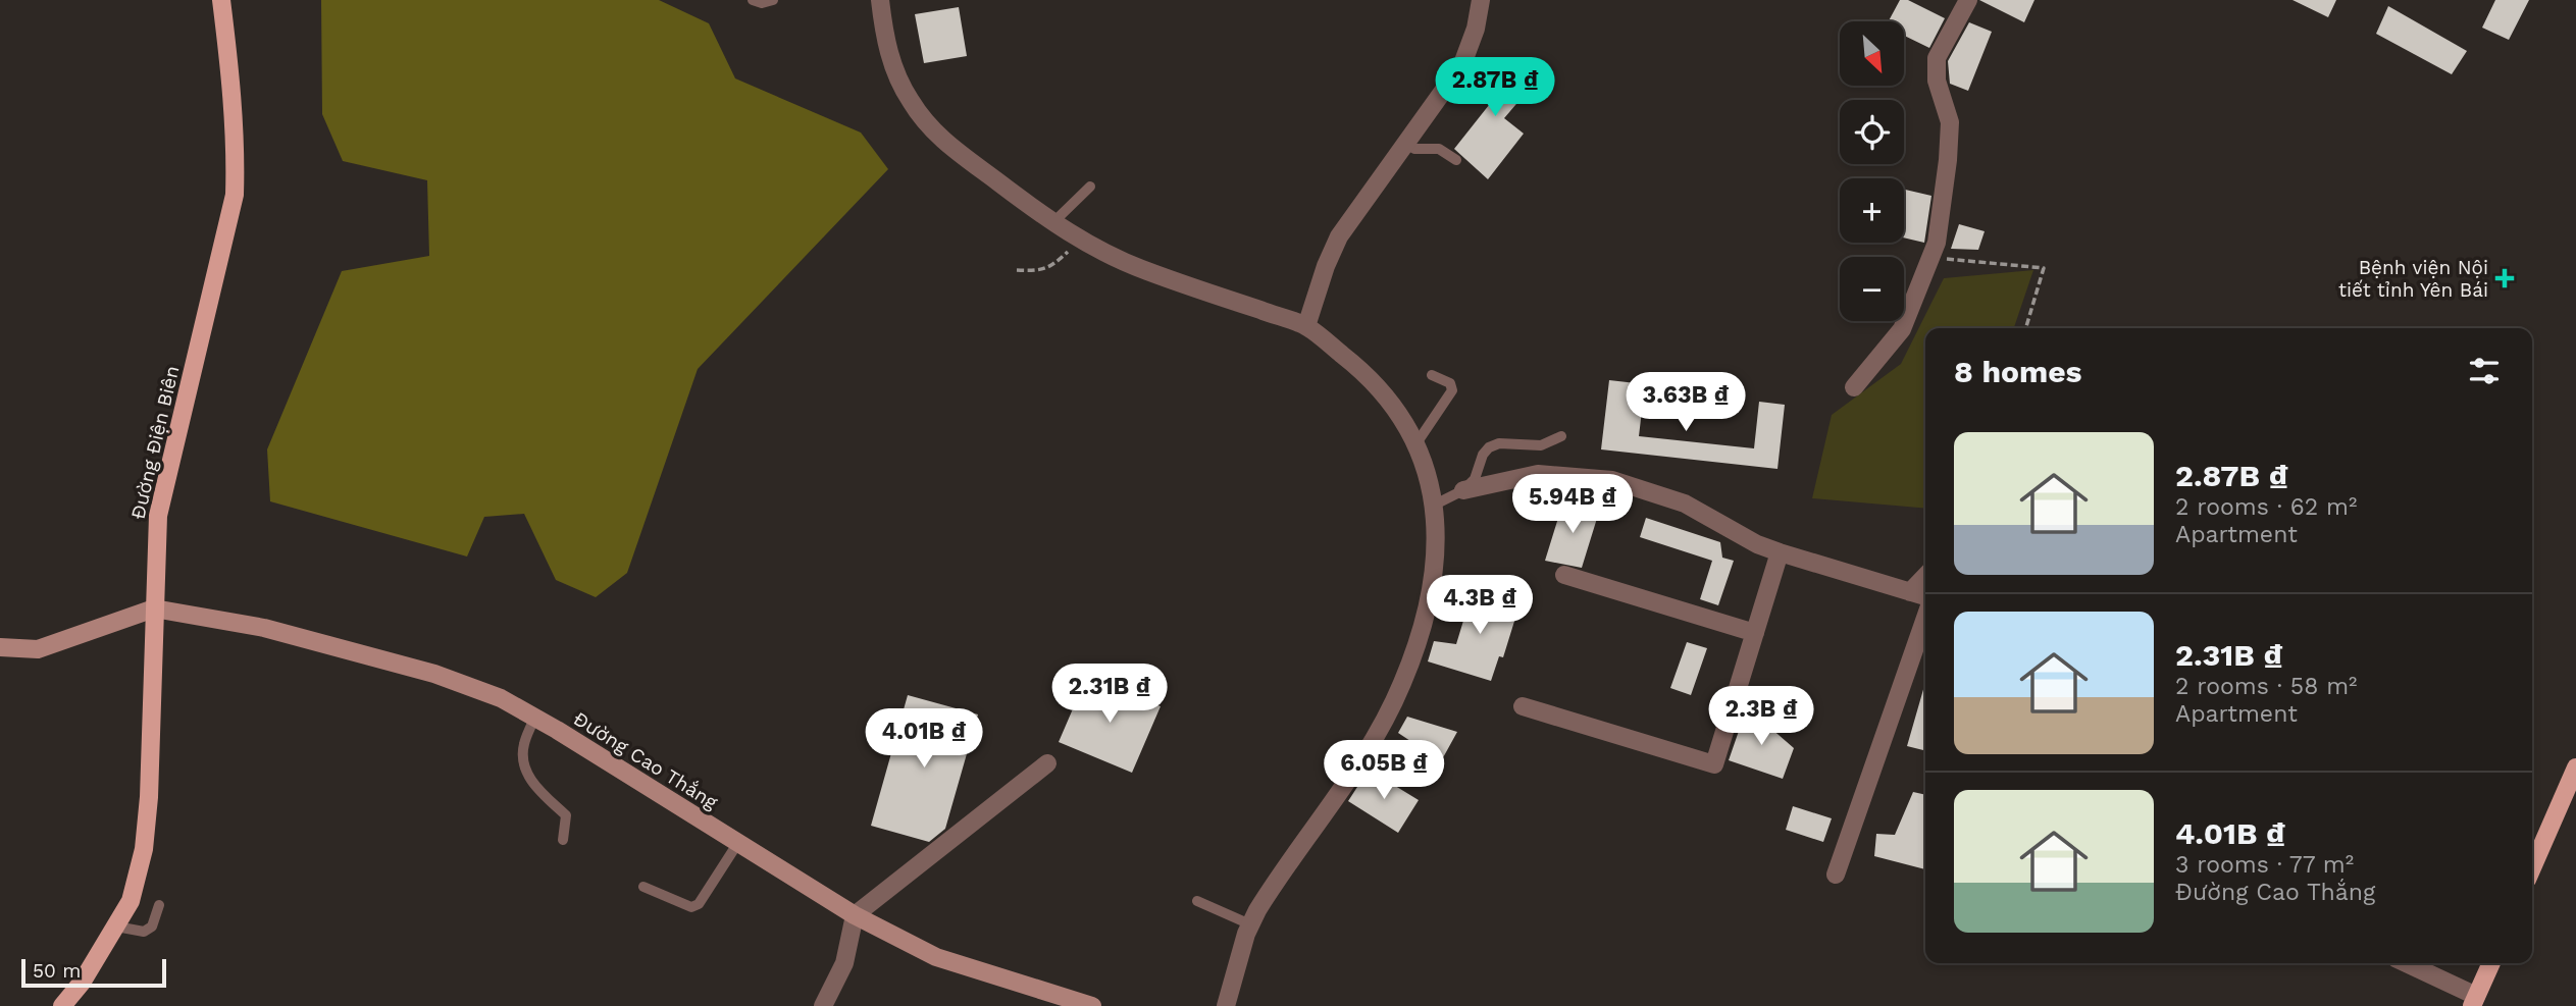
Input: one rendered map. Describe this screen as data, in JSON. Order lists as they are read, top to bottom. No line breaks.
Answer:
{"streets":{"main road":["Đường Điện Biên"],"street":["Đường Cao Thắng"]},"crossings":[["Đường Điện Biên","Đường Cao Thắng"]],"places":{"health":["Bệnh viện Nội tiết tỉnh Yên Bái"]},"scale_bar":"50 m","north":"bottom right","page":{"map_buttons":["+","−"],"price":["2.87B ₫","3.63B ₫","5.94B ₫","4.3B ₫","2.31B ₫","2.3B ₫","4.01B ₫","6.05B ₫"],"heading":"8 homes","list":[{"name":"2.87B ₫","note":"2 rooms · 62 m² · Apartment"},{"name":"2.31B ₫","note":"2 rooms · 58 m² · Apartment"},{"name":"4.01B ₫","note":"3 rooms · 77 m² · Đường Cao Thắng"}],"scale":"50 m"}}
